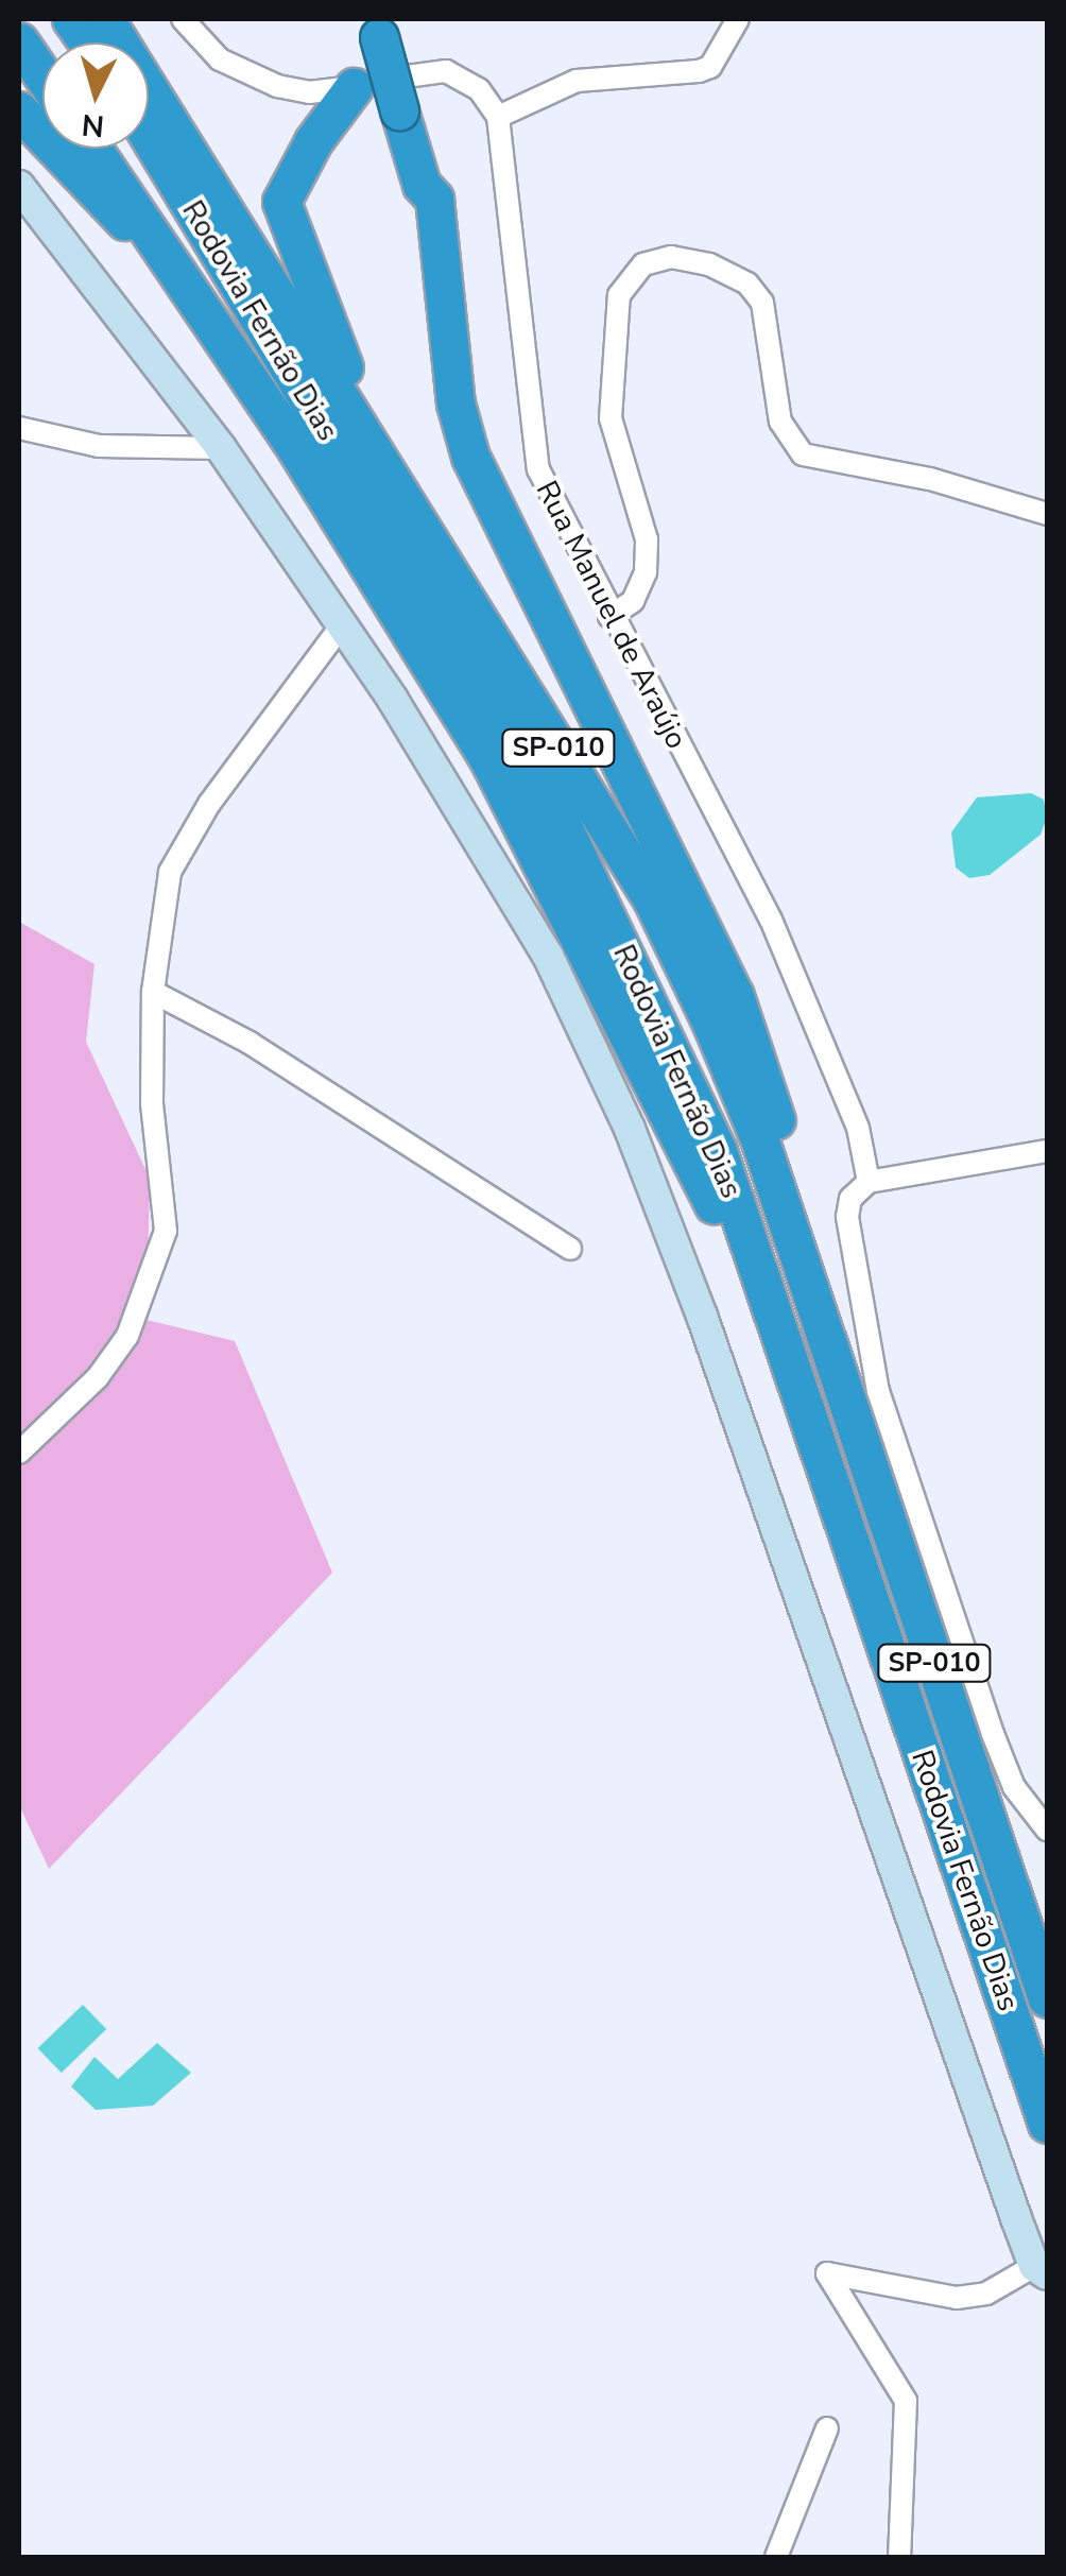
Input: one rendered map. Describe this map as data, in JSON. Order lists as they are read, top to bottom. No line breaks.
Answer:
{"streets":{"highway":["Rodovia Fernão Dias","SP-010"],"street":["Rua Manuel de Araújo"]},"north":"bottom"}
